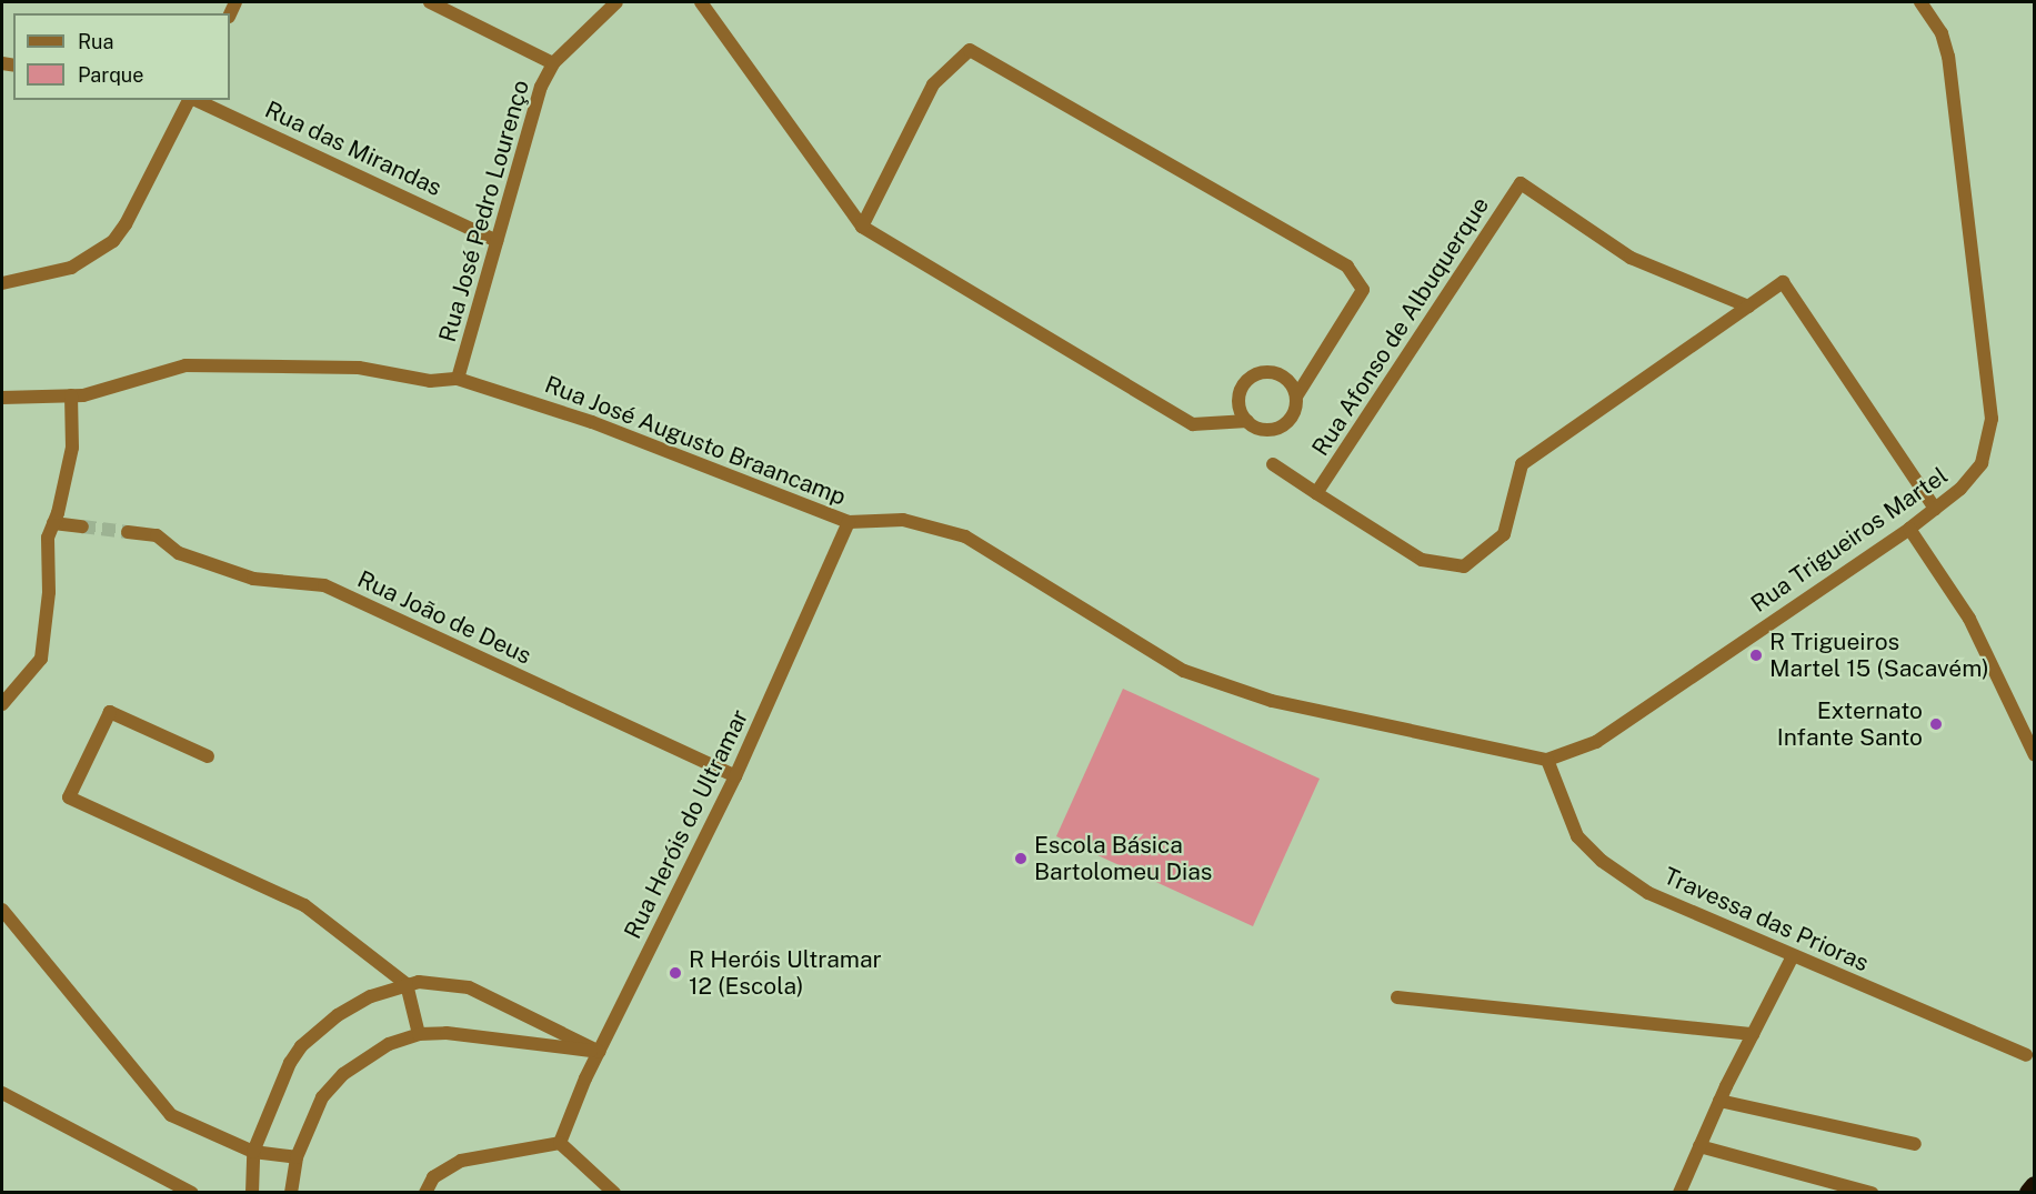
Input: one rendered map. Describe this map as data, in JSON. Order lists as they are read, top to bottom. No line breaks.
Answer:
{"streets":{"street":["Rua das Mirandas","Rua José Pedro Lourenço","Rua Afonso de Albuquerque","Rua José Augusto Braancamp","Rua Trigueiros Martel","Rua João de Deus","Rua Heróis do Ultramar","Travessa das Prioras"]},"crossings":[["Rua das Mirandas","Rua José Pedro Lourenço"],["Rua José Pedro Lourenço","Rua José Augusto Braancamp"],["Rua Afonso de Albuquerque","Rua Trigueiros Martel"],["Rua José Augusto Braancamp","Rua Trigueiros Martel"],["Rua José Augusto Braancamp","Rua Heróis do Ultramar"],["Rua José Augusto Braancamp","Travessa das Prioras"],["Rua Trigueiros Martel","Travessa das Prioras"],["Rua João de Deus","Rua Heróis do Ultramar"]],"places":["R Trigueiros Martel 15 (Sacavém)","Externato Infante Santo","Escola Básica Bartolomeu Dias","R Heróis Ultramar 12 (Escola)"],"legend":["Rua","Parque"]}
